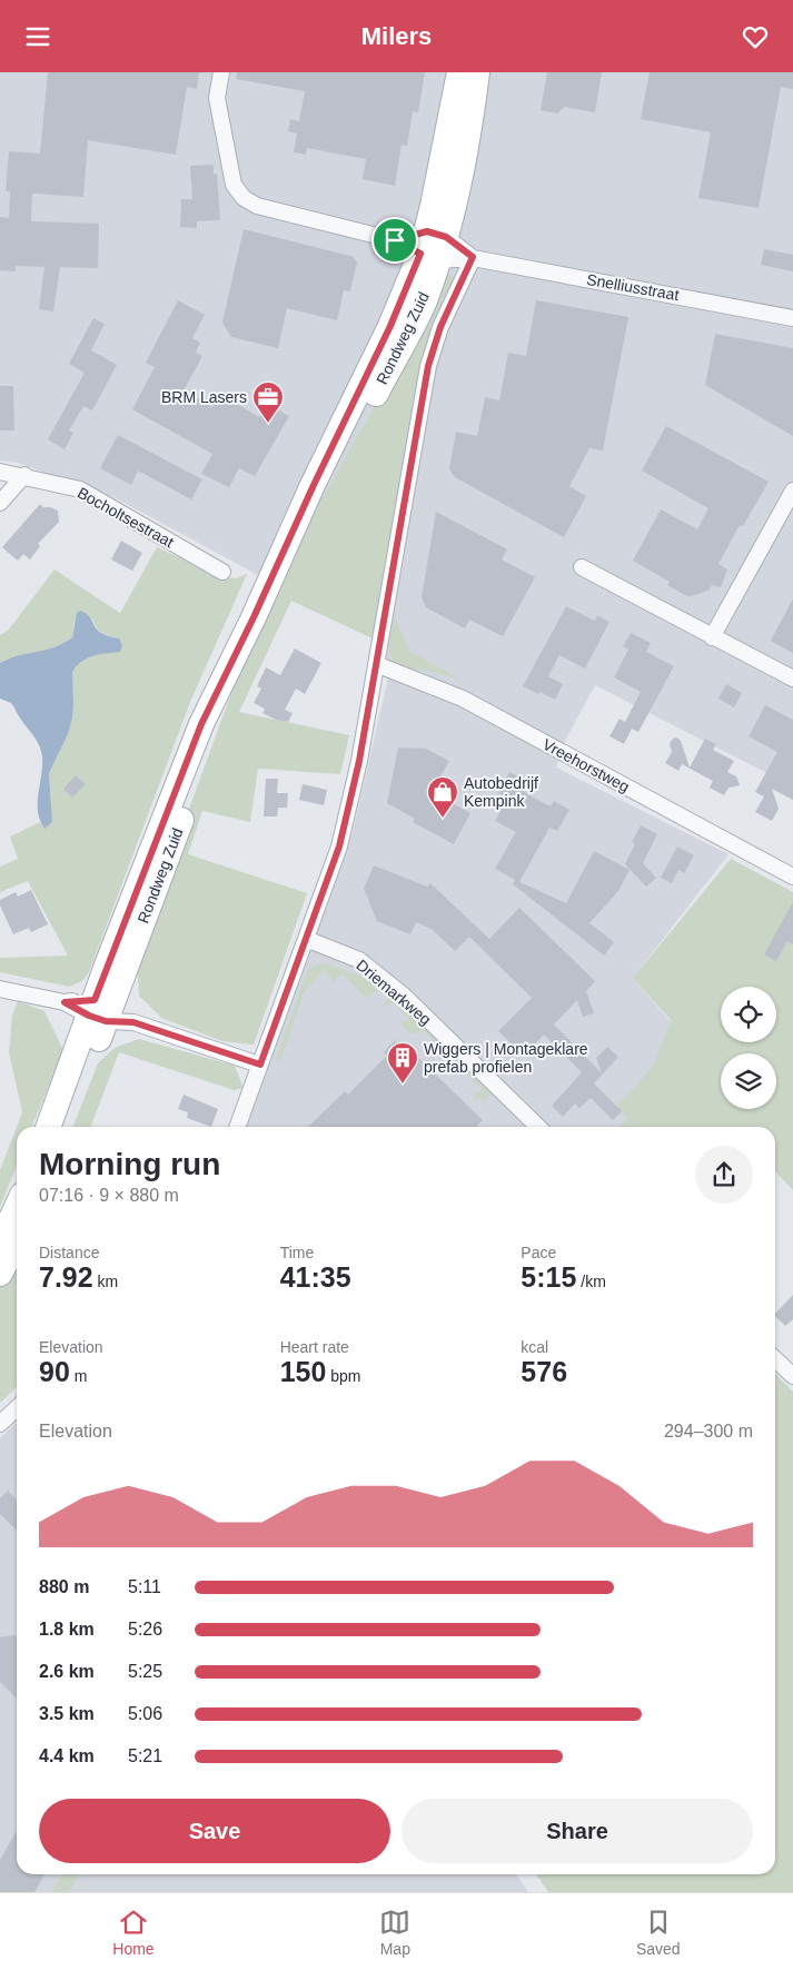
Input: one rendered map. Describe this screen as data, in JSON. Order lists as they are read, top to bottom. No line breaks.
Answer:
{"streets":{"main road":["Rondweg Zuid"],"street":["Snelliusstraat","Bocholtsestraat","Vreehorstweg","Driemarkweg"]},"crossings":[["Snelliusstraat","Rondweg Zuid"]],"places":{"office":["BRM Lasers"],"shop":["Autobedrijf Kempink"],"building":["Wiggers | Montageklare prefab profielen"]},"page":{"header":"Milers","heading":["Morning run","07:16 · 9 × 880 m"],"stats":[["Distance","7.92 km"],["Time","41:35"],["Pace","5:15 /km"],["Elevation","90 m"],["Heart rate","150 bpm"],["kcal","576"]],"chart":["Elevation","294–300 m"],"list":[{"name":"880 m","note":"5:11"},{"name":"1.8 km","note":"5:26"},{"name":"2.6 km","note":"5:25"},{"name":"3.5 km","note":"5:06"},{"name":"4.4 km","note":"5:21"}],"buttons":["Save","Share"],"tabs":["Home","Map","Saved"]}}
